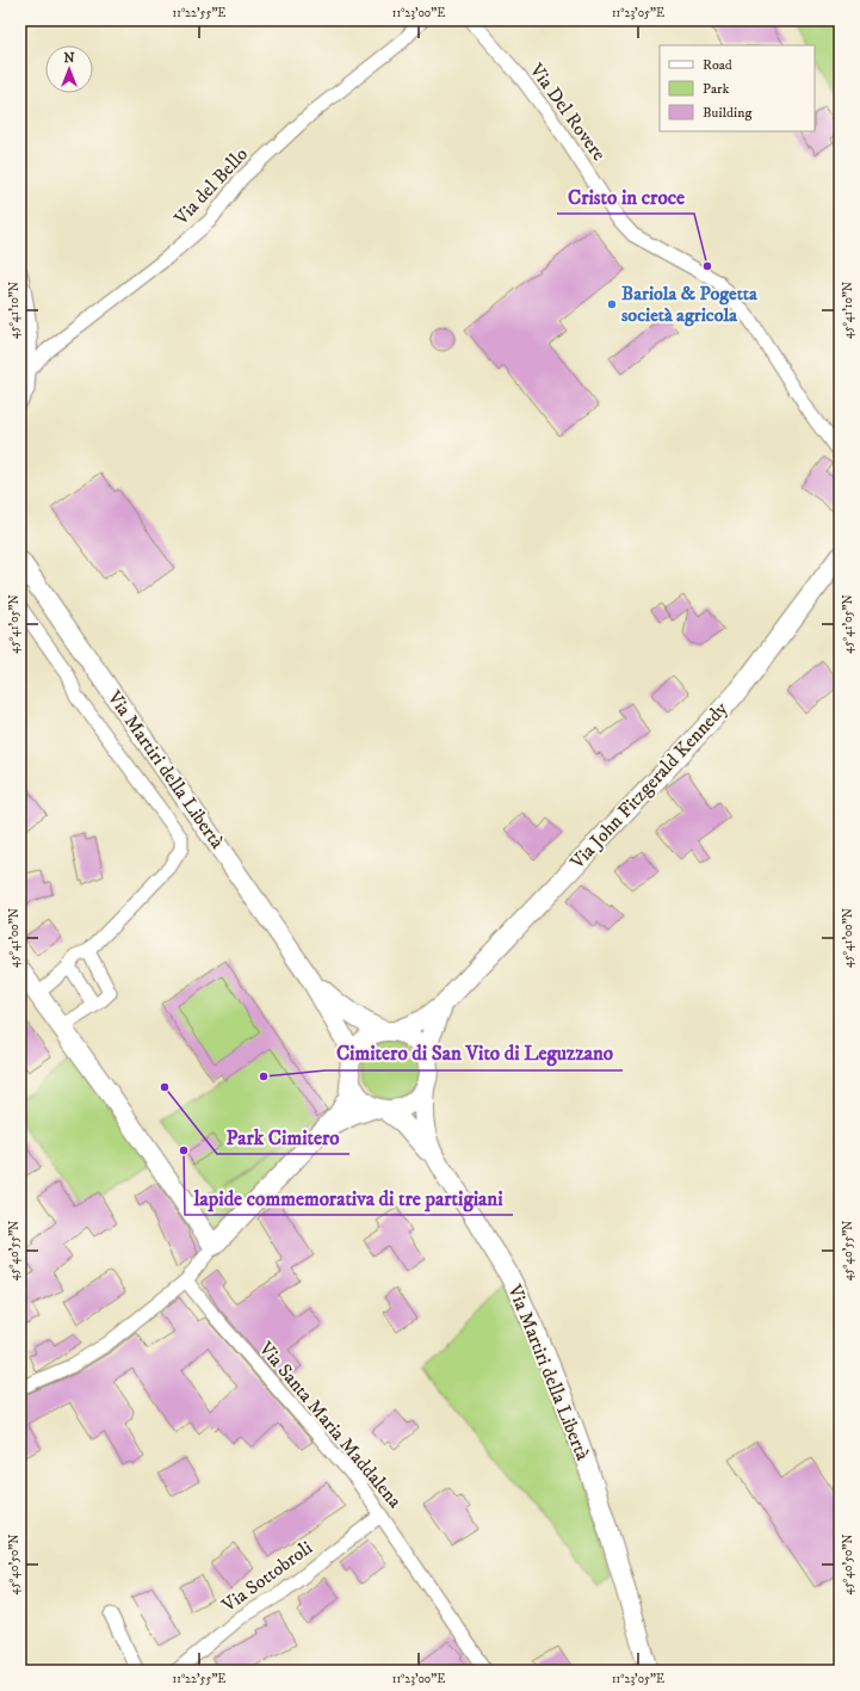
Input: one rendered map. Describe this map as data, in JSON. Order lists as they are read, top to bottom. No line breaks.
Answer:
{"streets":{"main road":["Via Martiri della Libertà","Via John Fitzgerald Kennedy"],"street":["Via Del Rovere","Via del Bello","Via Santa Maria Maddalena","Via Sottobroli"]},"crossings":[["Via Martiri della Libertà","Via John Fitzgerald Kennedy"],["Via Santa Maria Maddalena","Via Sottobroli"]],"places":["Cristo in croce","Bariola & Pogetta società agricola","Cimitero di San Vito di Leguzzano","Park Cimitero","lapide commemorativa di tre partigiani"],"legend":["Road","Park","Building"],"north":"top","coordinates":["11°22'55\"E","11°23'00\"E","11°23'05\"E","45°41'10\"N","45°41'05\"N","45°41'00\"N","45°40'55\"N","45°40'50\"N"]}
